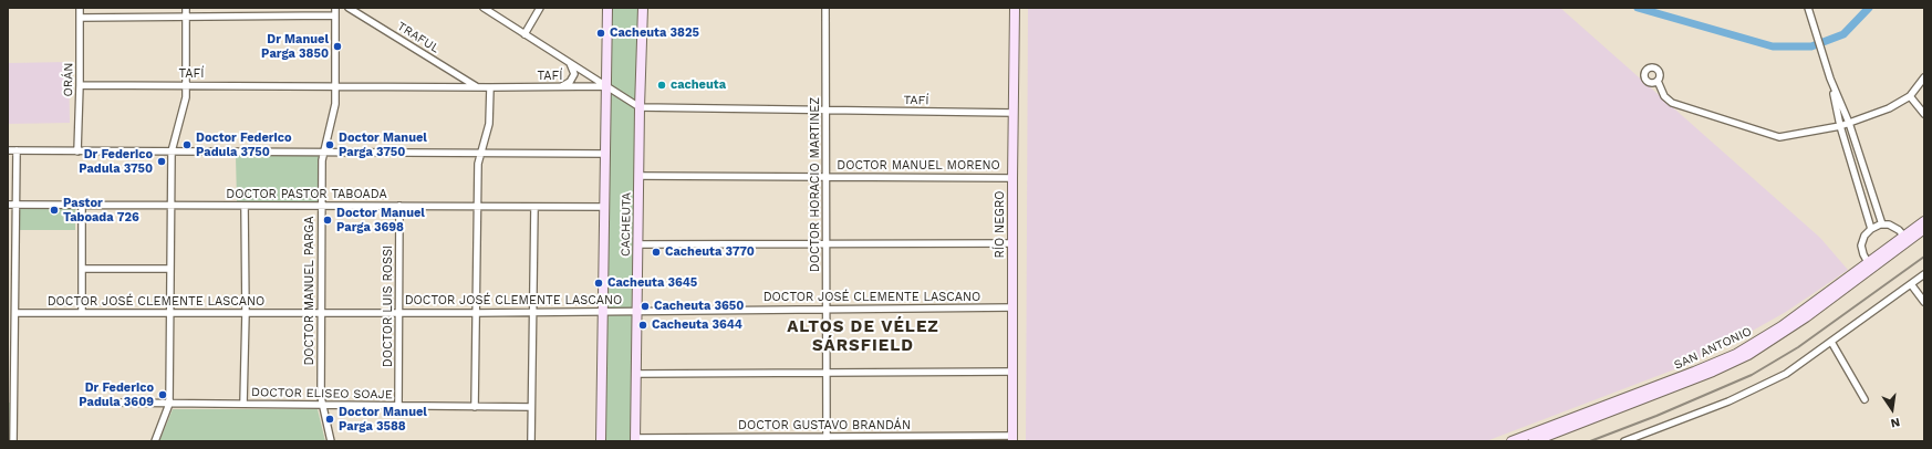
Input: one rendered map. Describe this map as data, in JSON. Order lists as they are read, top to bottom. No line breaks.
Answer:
{"streets":{"street":["TRAFUL","TAFÍ","ORÁN","DOCTOR MANUEL MORENO","DOCTOR HORACIO MARTINEZ","DOCTOR PASTOR TABOADA","CACHEUTA","RÍO NEGRO","DOCTOR MANUEL PARGA","DOCTOR JOSÉ CLEMENTE LASCANO","DOCTOR LUIS ROSSI","SAN ANTONIO","DOCTOR ELISEO SOAJE","DOCTOR GUSTAVO BRANDÁN"]},"crossings":[["TRAFUL","TAFÍ"],["TAFÍ","ORÁN"],["TAFÍ","DOCTOR HORACIO MARTINEZ"],["TAFÍ","CACHEUTA"],["TAFÍ","RÍO NEGRO"],["TAFÍ","DOCTOR MANUEL PARGA"],["DOCTOR MANUEL MORENO","DOCTOR HORACIO MARTINEZ"],["DOCTOR MANUEL MORENO","CACHEUTA"],["DOCTOR MANUEL MORENO","RÍO NEGRO"],["DOCTOR HORACIO MARTINEZ","DOCTOR JOSÉ CLEMENTE LASCANO"],["DOCTOR HORACIO MARTINEZ","DOCTOR GUSTAVO BRANDÁN"],["DOCTOR PASTOR TABOADA","CACHEUTA"],["DOCTOR PASTOR TABOADA","DOCTOR MANUEL PARGA"],["DOCTOR PASTOR TABOADA","DOCTOR LUIS ROSSI"],["CACHEUTA","DOCTOR JOSÉ CLEMENTE LASCANO"],["CACHEUTA","DOCTOR GUSTAVO BRANDÁN"],["RÍO NEGRO","DOCTOR JOSÉ CLEMENTE LASCANO"],["RÍO NEGRO","DOCTOR GUSTAVO BRANDÁN"],["DOCTOR MANUEL PARGA","DOCTOR JOSÉ CLEMENTE LASCANO"],["DOCTOR MANUEL PARGA","DOCTOR ELISEO SOAJE"],["DOCTOR JOSÉ CLEMENTE LASCANO","DOCTOR LUIS ROSSI"],["DOCTOR LUIS ROSSI","DOCTOR ELISEO SOAJE"]],"districts":["ALTOS DE VÉLEZ SÁRSFIELD"],"places":["Cacheuta 3825","Dr Manuel Parga 3850","cacheuta","Doctor Federico Padula 3750","Doctor Manuel Parga 3750","Dr Federico Padula 3750","Pastor Taboada 726","Doctor Manuel Parga 3698","Cacheuta 3770","Cacheuta 3645","Cacheuta 3650","Cacheuta 3644","Dr Federico Padula 3609","Doctor Manuel Parga 3588"],"north":"bottom"}
